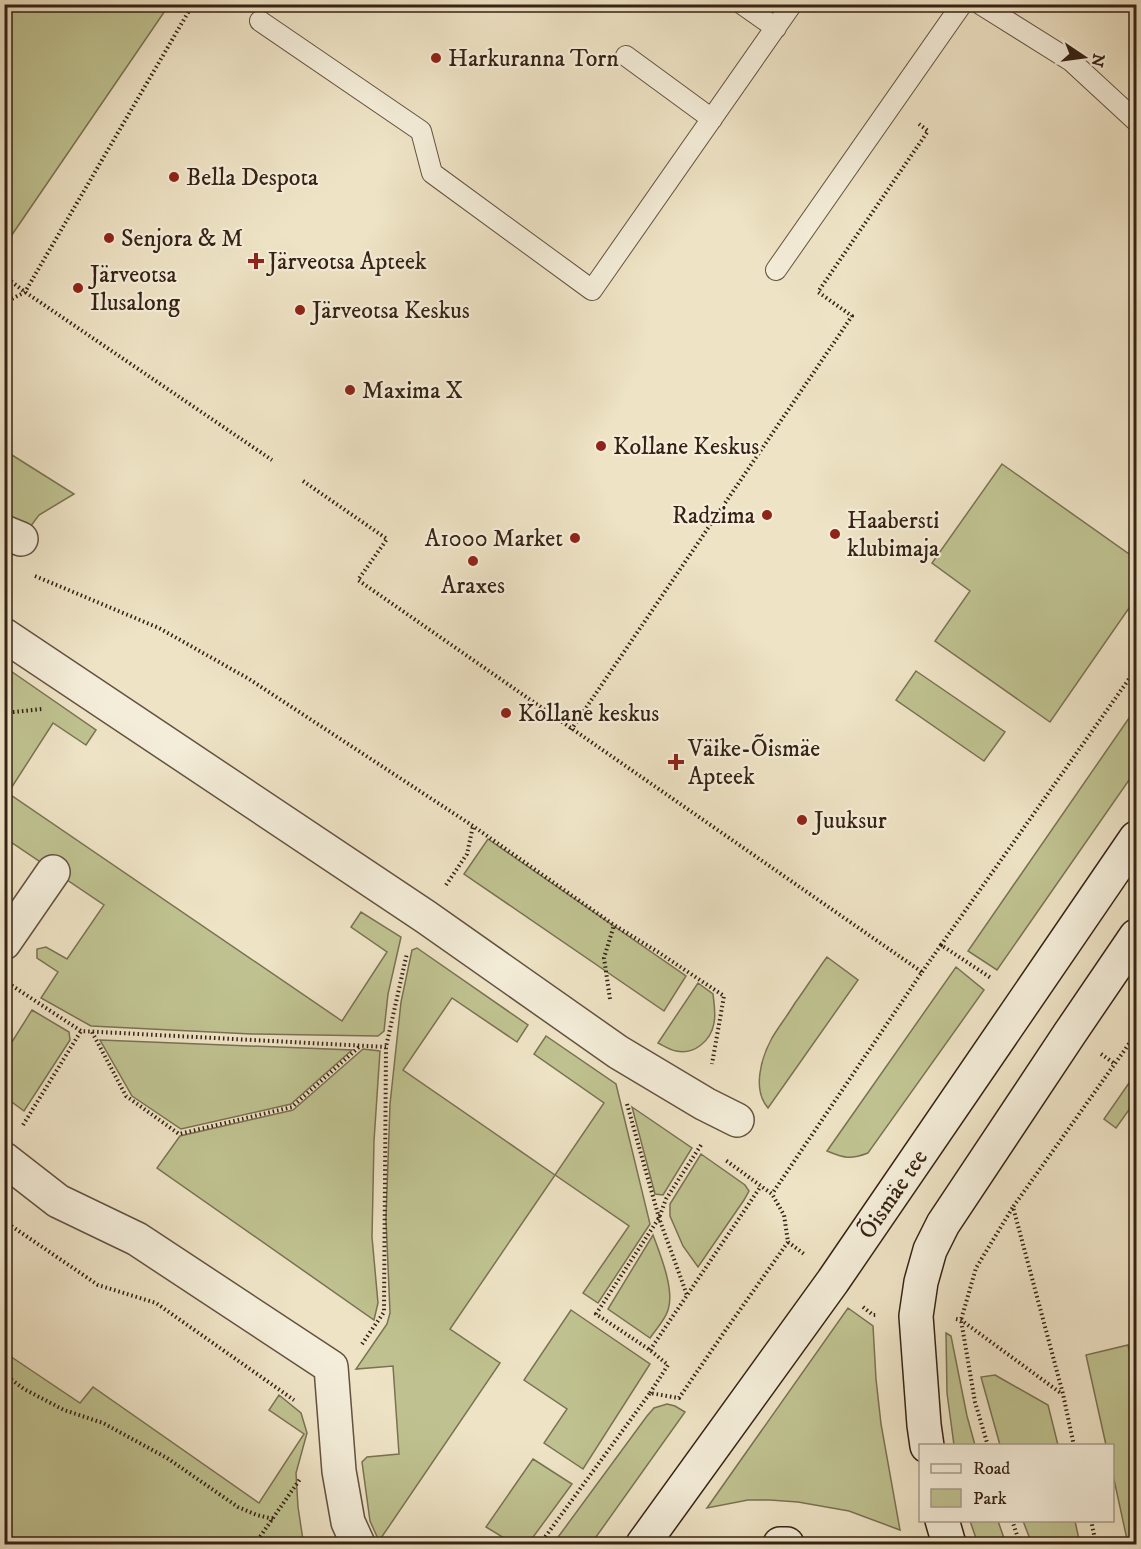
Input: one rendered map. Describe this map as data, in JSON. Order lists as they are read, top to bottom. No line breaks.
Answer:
{"streets":{"street":["Õismäe tee"]},"places":{"other":["Harkuranna Torn","Bella Despota","Senjora & M","Järveotsa Ilusalong","Järveotsa Keskus","Maxima X","Kollane Keskus","Radzima","Haabersti klubimaja","A1000 Market","Araxes","Kollane keskus","Juuksur"],"health":["Järveotsa Apteek","Väike-Õismäe Apteek"]},"legend":["Road","Park"],"north":"right"}
